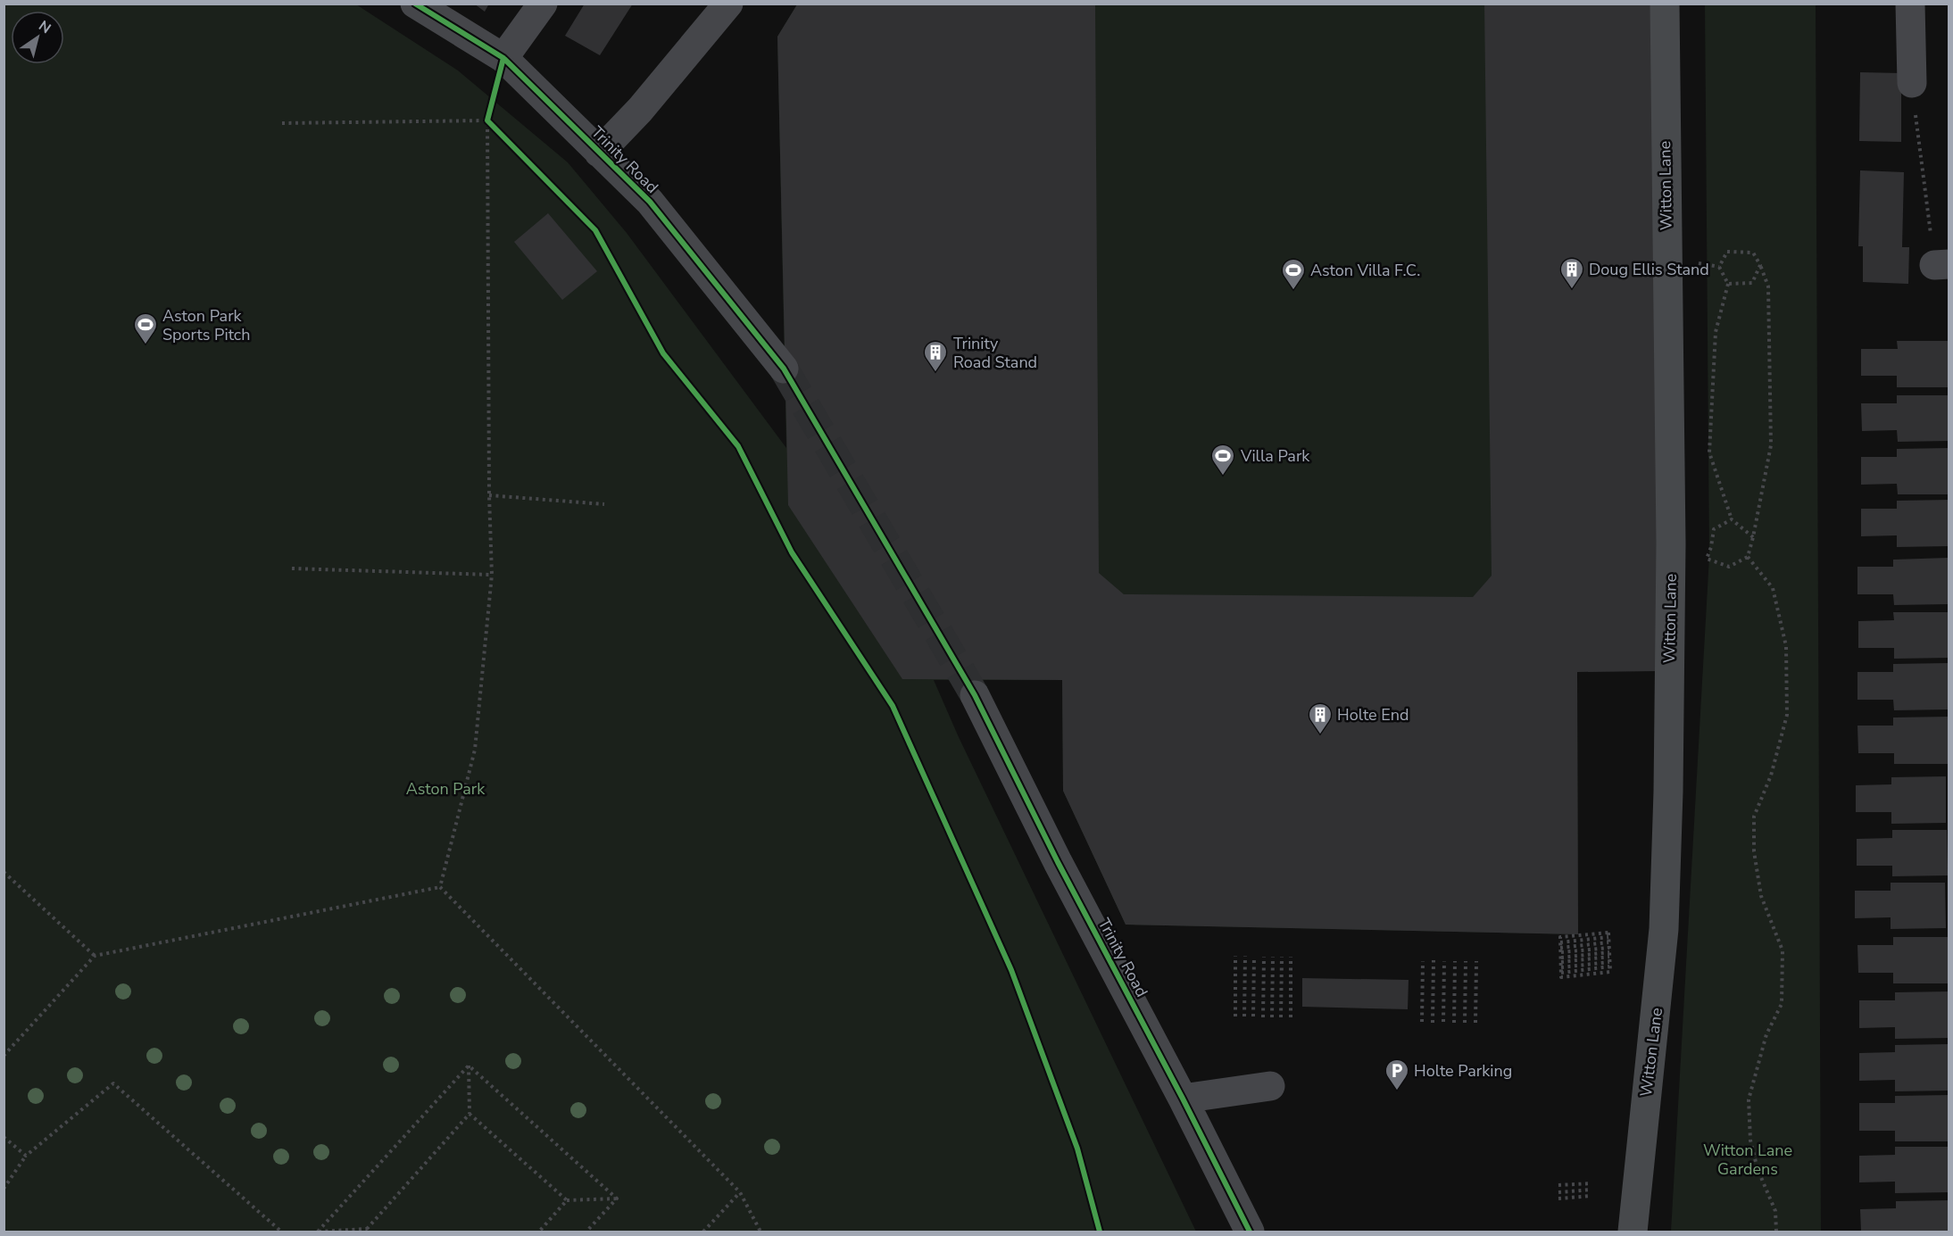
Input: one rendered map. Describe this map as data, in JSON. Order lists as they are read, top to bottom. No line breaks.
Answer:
{"streets":{"main road":["Witton Lane"],"street":["Trinity Road"]},"parks":["Aston Park","Witton Lane Gardens"],"places":{"building":["Doug Ellis Stand","Trinity Road Stand","Holte End"],"sports":["Aston Villa F.C.","Aston Park Sports Pitch","Villa Park"],"parking":["Holte Parking"]},"north":"top right"}
